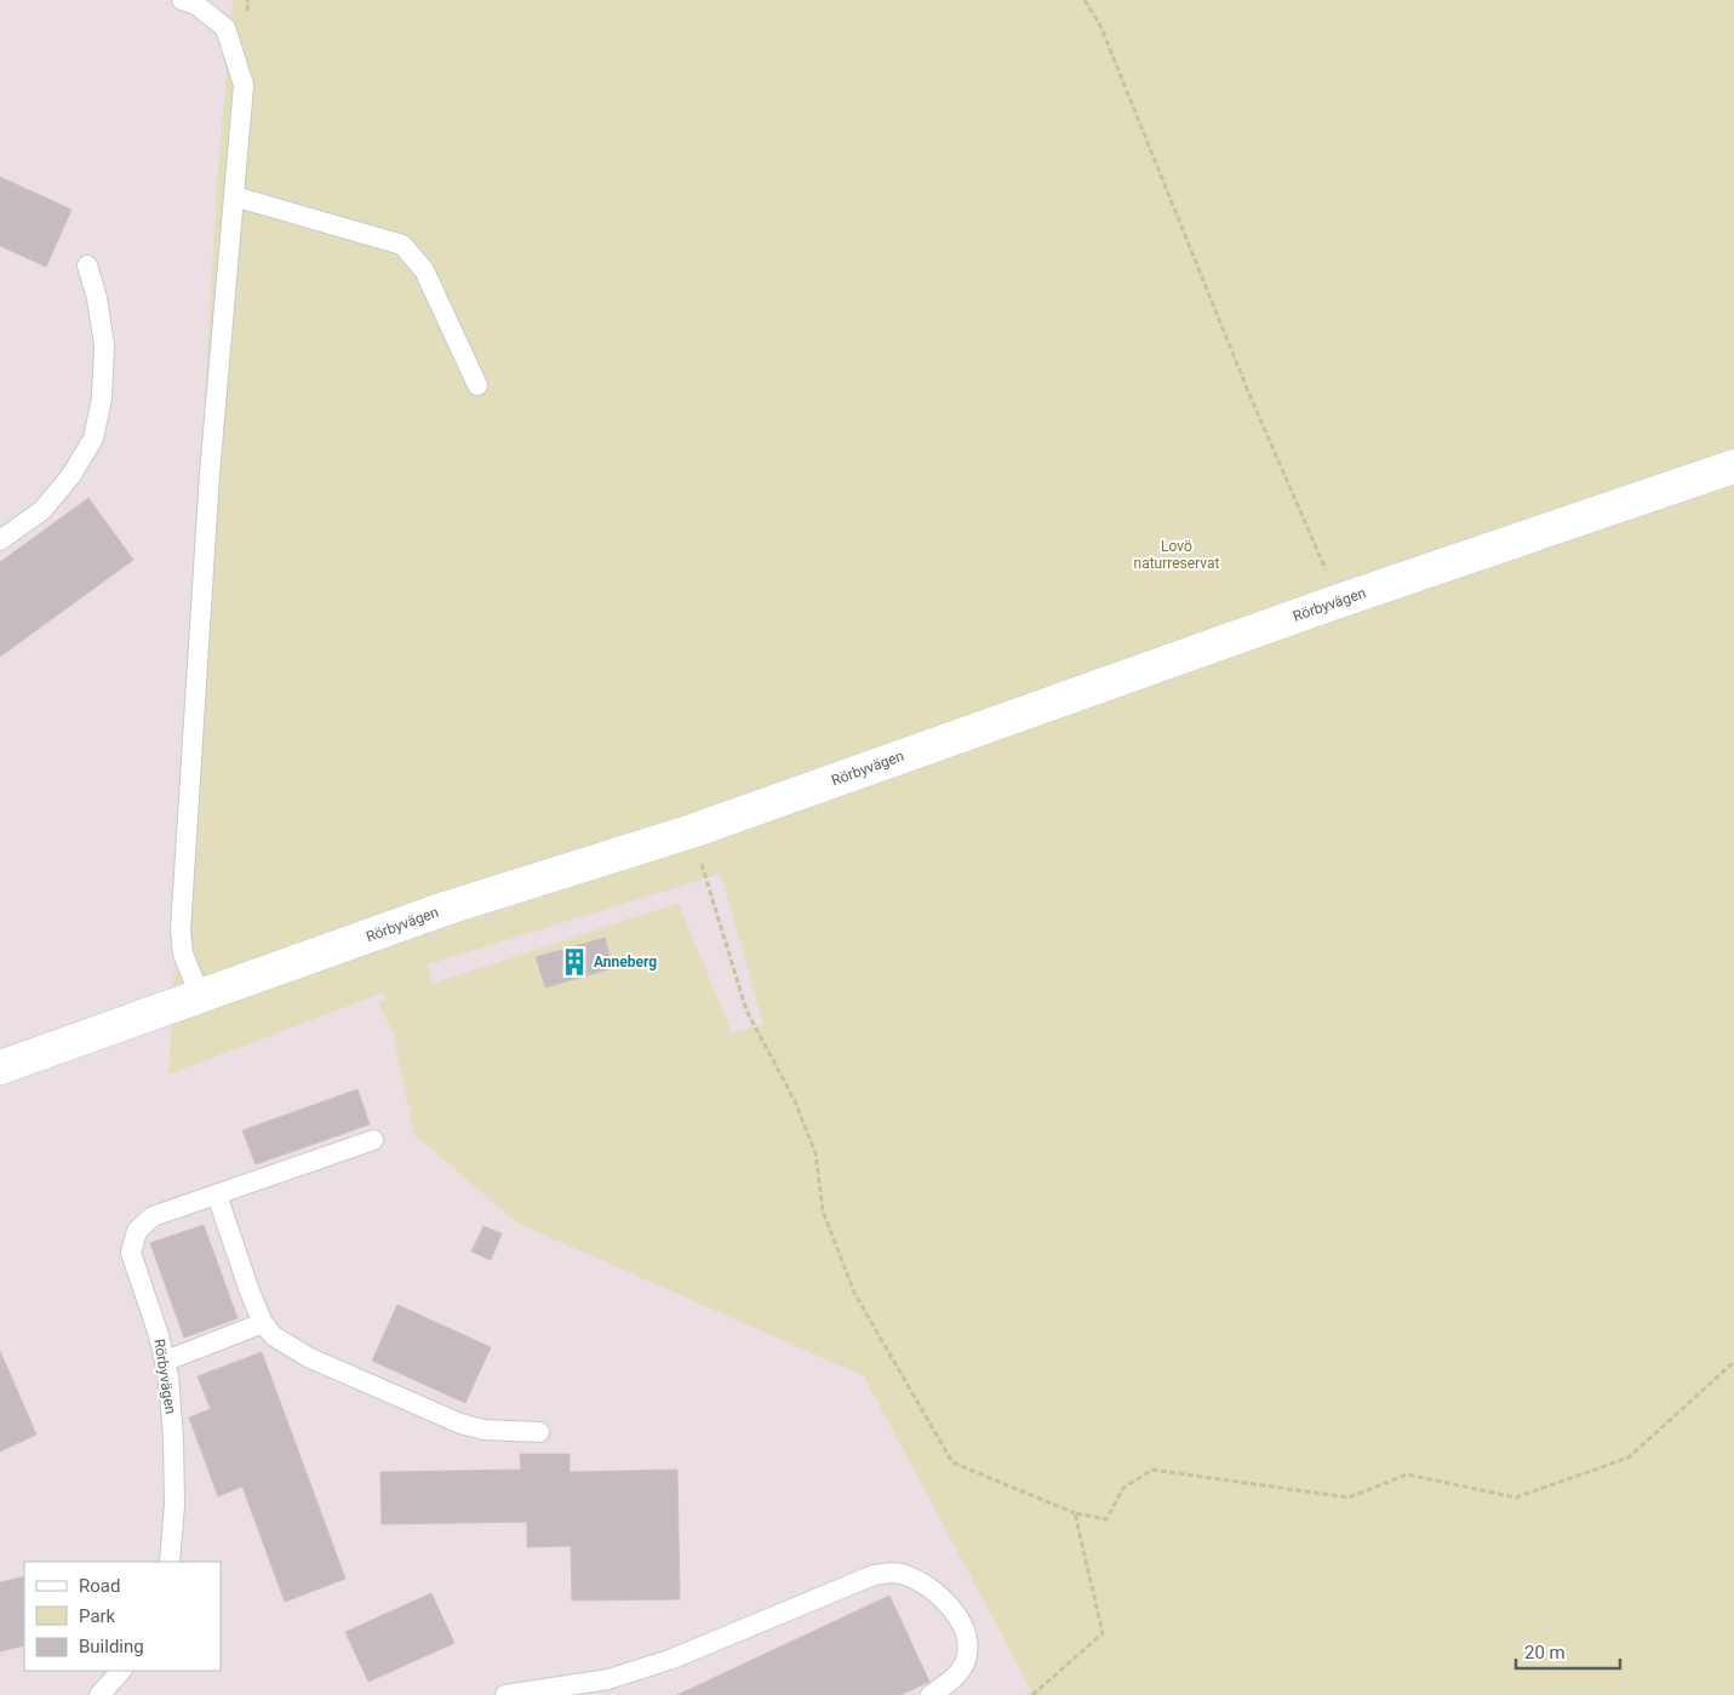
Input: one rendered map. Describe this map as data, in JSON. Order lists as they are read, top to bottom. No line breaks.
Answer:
{"streets":{"street":["Rörbyvägen"]},"parks":["Lovö naturreservat"],"places":{"building":["Anneberg"]},"legend":["Road","Park","Building"],"scale_bar":"20 m"}
